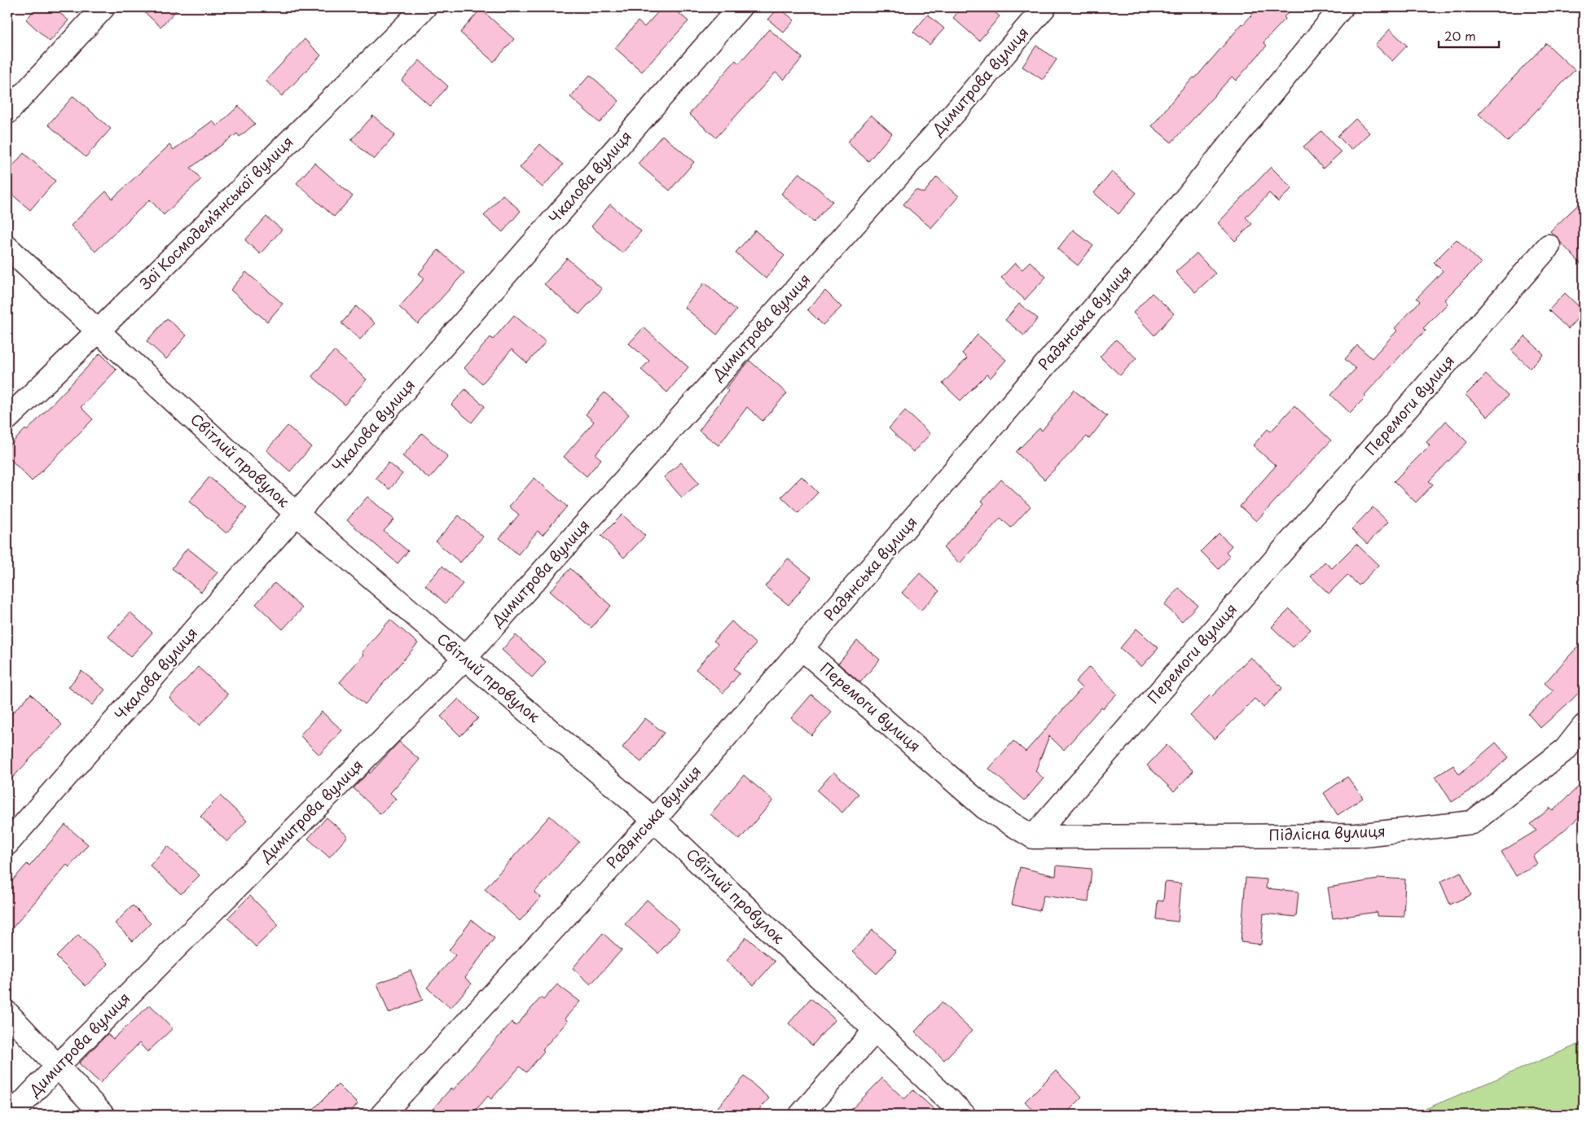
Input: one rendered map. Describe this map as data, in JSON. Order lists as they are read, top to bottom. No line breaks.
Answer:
{"streets":{"street":["Димитрова вулиця","Чкалова вулиця","Зої Космодем’янської вулиця","Радянська вулиця","Перемоги вулиця","Світлий провулок","Підлісна вулиця"]},"crossings":[["Димитрова вулиця","Світлий провулок"],["Чкалова вулиця","Світлий провулок"],["Зої Космодем’янської вулиця","Світлий провулок"],["Радянська вулиця","Перемоги вулиця"],["Радянська вулиця","Світлий провулок"],["Перемоги вулиця","Підлісна вулиця"]],"scale_bar":"20 m"}
